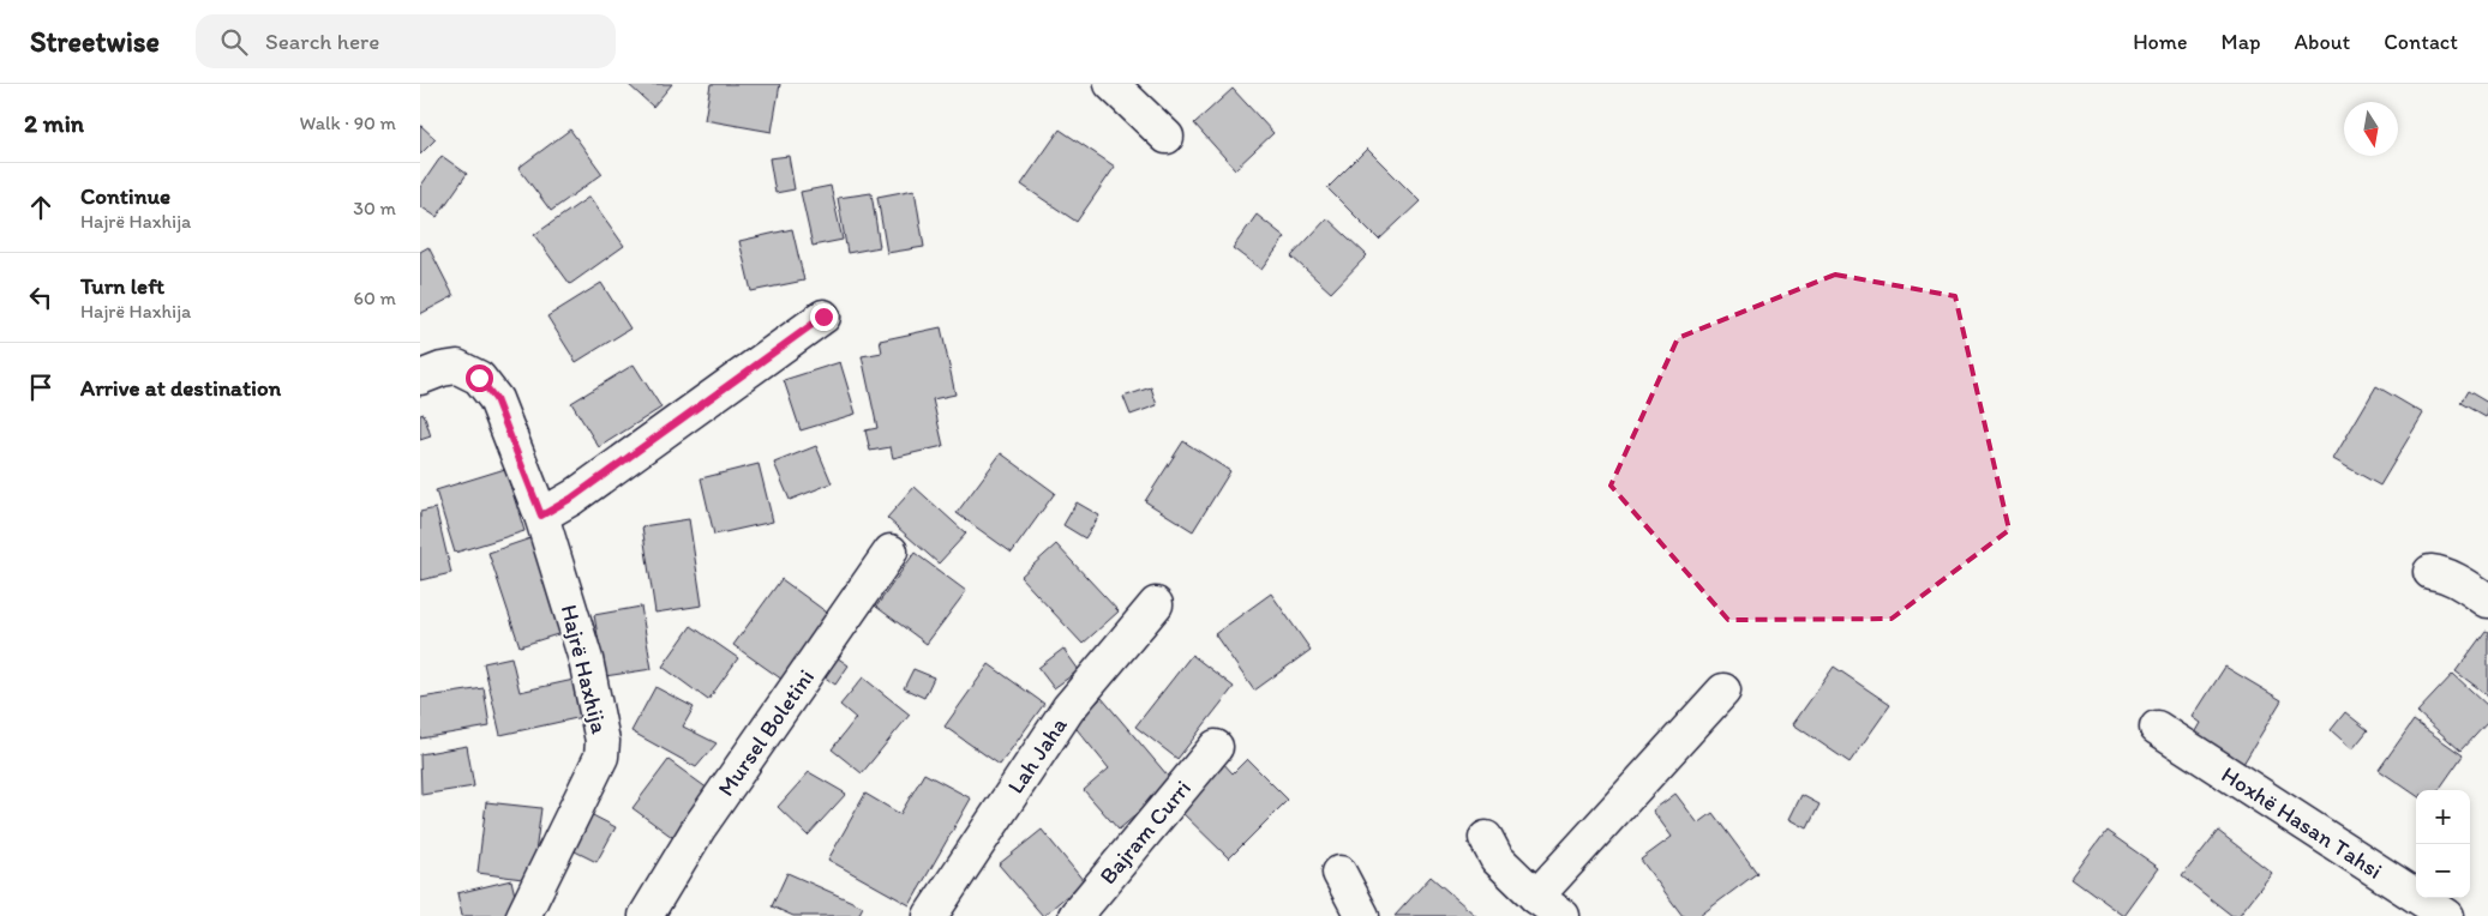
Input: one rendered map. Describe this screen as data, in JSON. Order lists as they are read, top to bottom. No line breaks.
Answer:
{"streets":{"street":["Hajrë Haxhija","Mursel Boletini","Lah Jaha","Hoxhë Hasan Tahsi","Bajram Curri"]},"north":"bottom","page":{"header":"Streetwise","search":"Search here","nav":["Home","Map","About","Contact"],"heading":["2 min","Walk · 90 m"],"list":[["Continue","Hajrë Haxhija","30 m"],["Turn left","Hajrë Haxhija","60 m"],"Arrive at destination"],"map_buttons":["+","−"]}}
